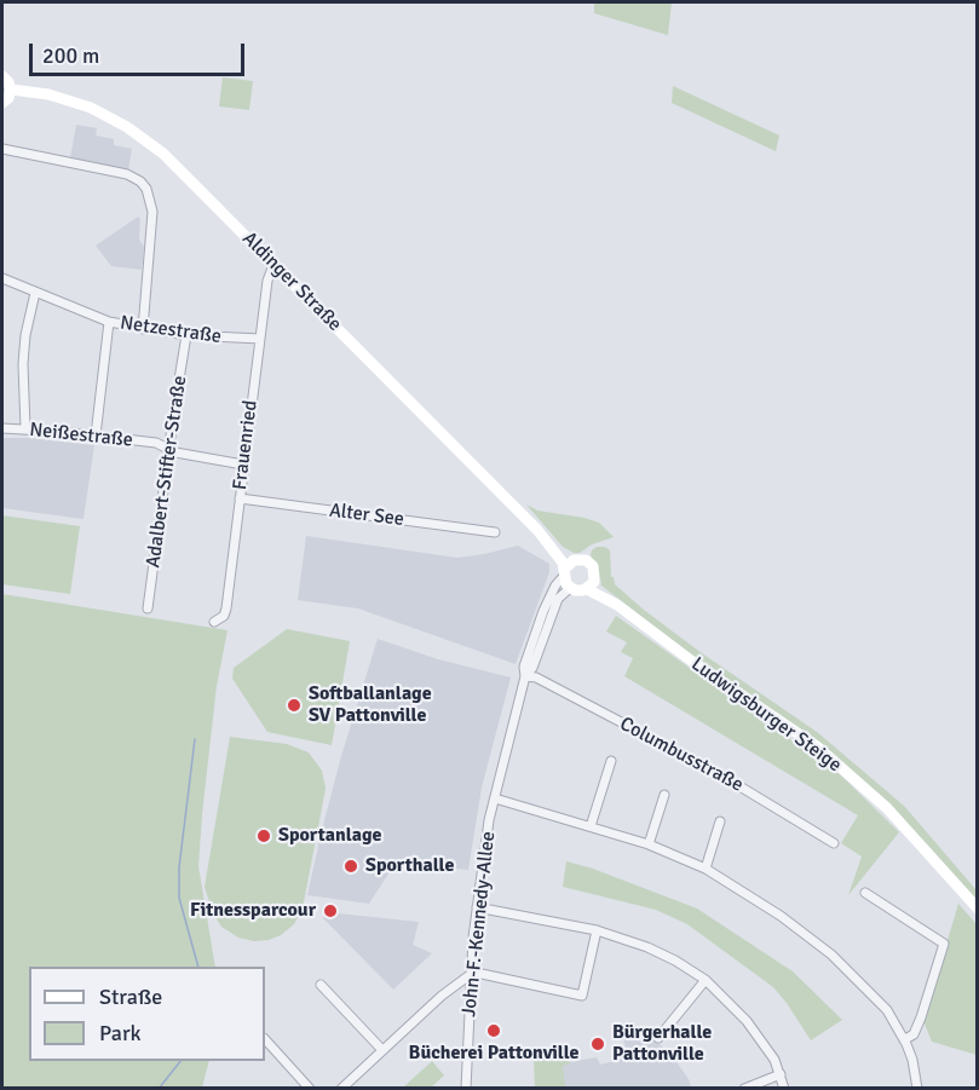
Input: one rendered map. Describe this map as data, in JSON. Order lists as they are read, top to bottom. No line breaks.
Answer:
{"streets":{"main road":["Aldinger Straße","Ludwigsburger Steige"],"street":["Netzestraße","Neißestraße","Frauenried","Adalbert-Stifter-Straße","Alter See","Columbusstraße","John-F.-Kennedy-Allee"]},"crossings":[["Aldinger Straße","Frauenried"],["Netzestraße","Frauenried"],["Netzestraße","Adalbert-Stifter-Straße"],["Neißestraße","Frauenried"],["Neißestraße","Adalbert-Stifter-Straße"],["Frauenried","Alter See"],["Columbusstraße","John-F.-Kennedy-Allee"]],"places":["Softballanlage SV Pattonville","Sportanlage","Sporthalle","Fitnessparcour","Bücherei Pattonville","Bürgerhalle Pattonville"],"legend":["Straße","Park"],"scale_bar":"200 m"}
